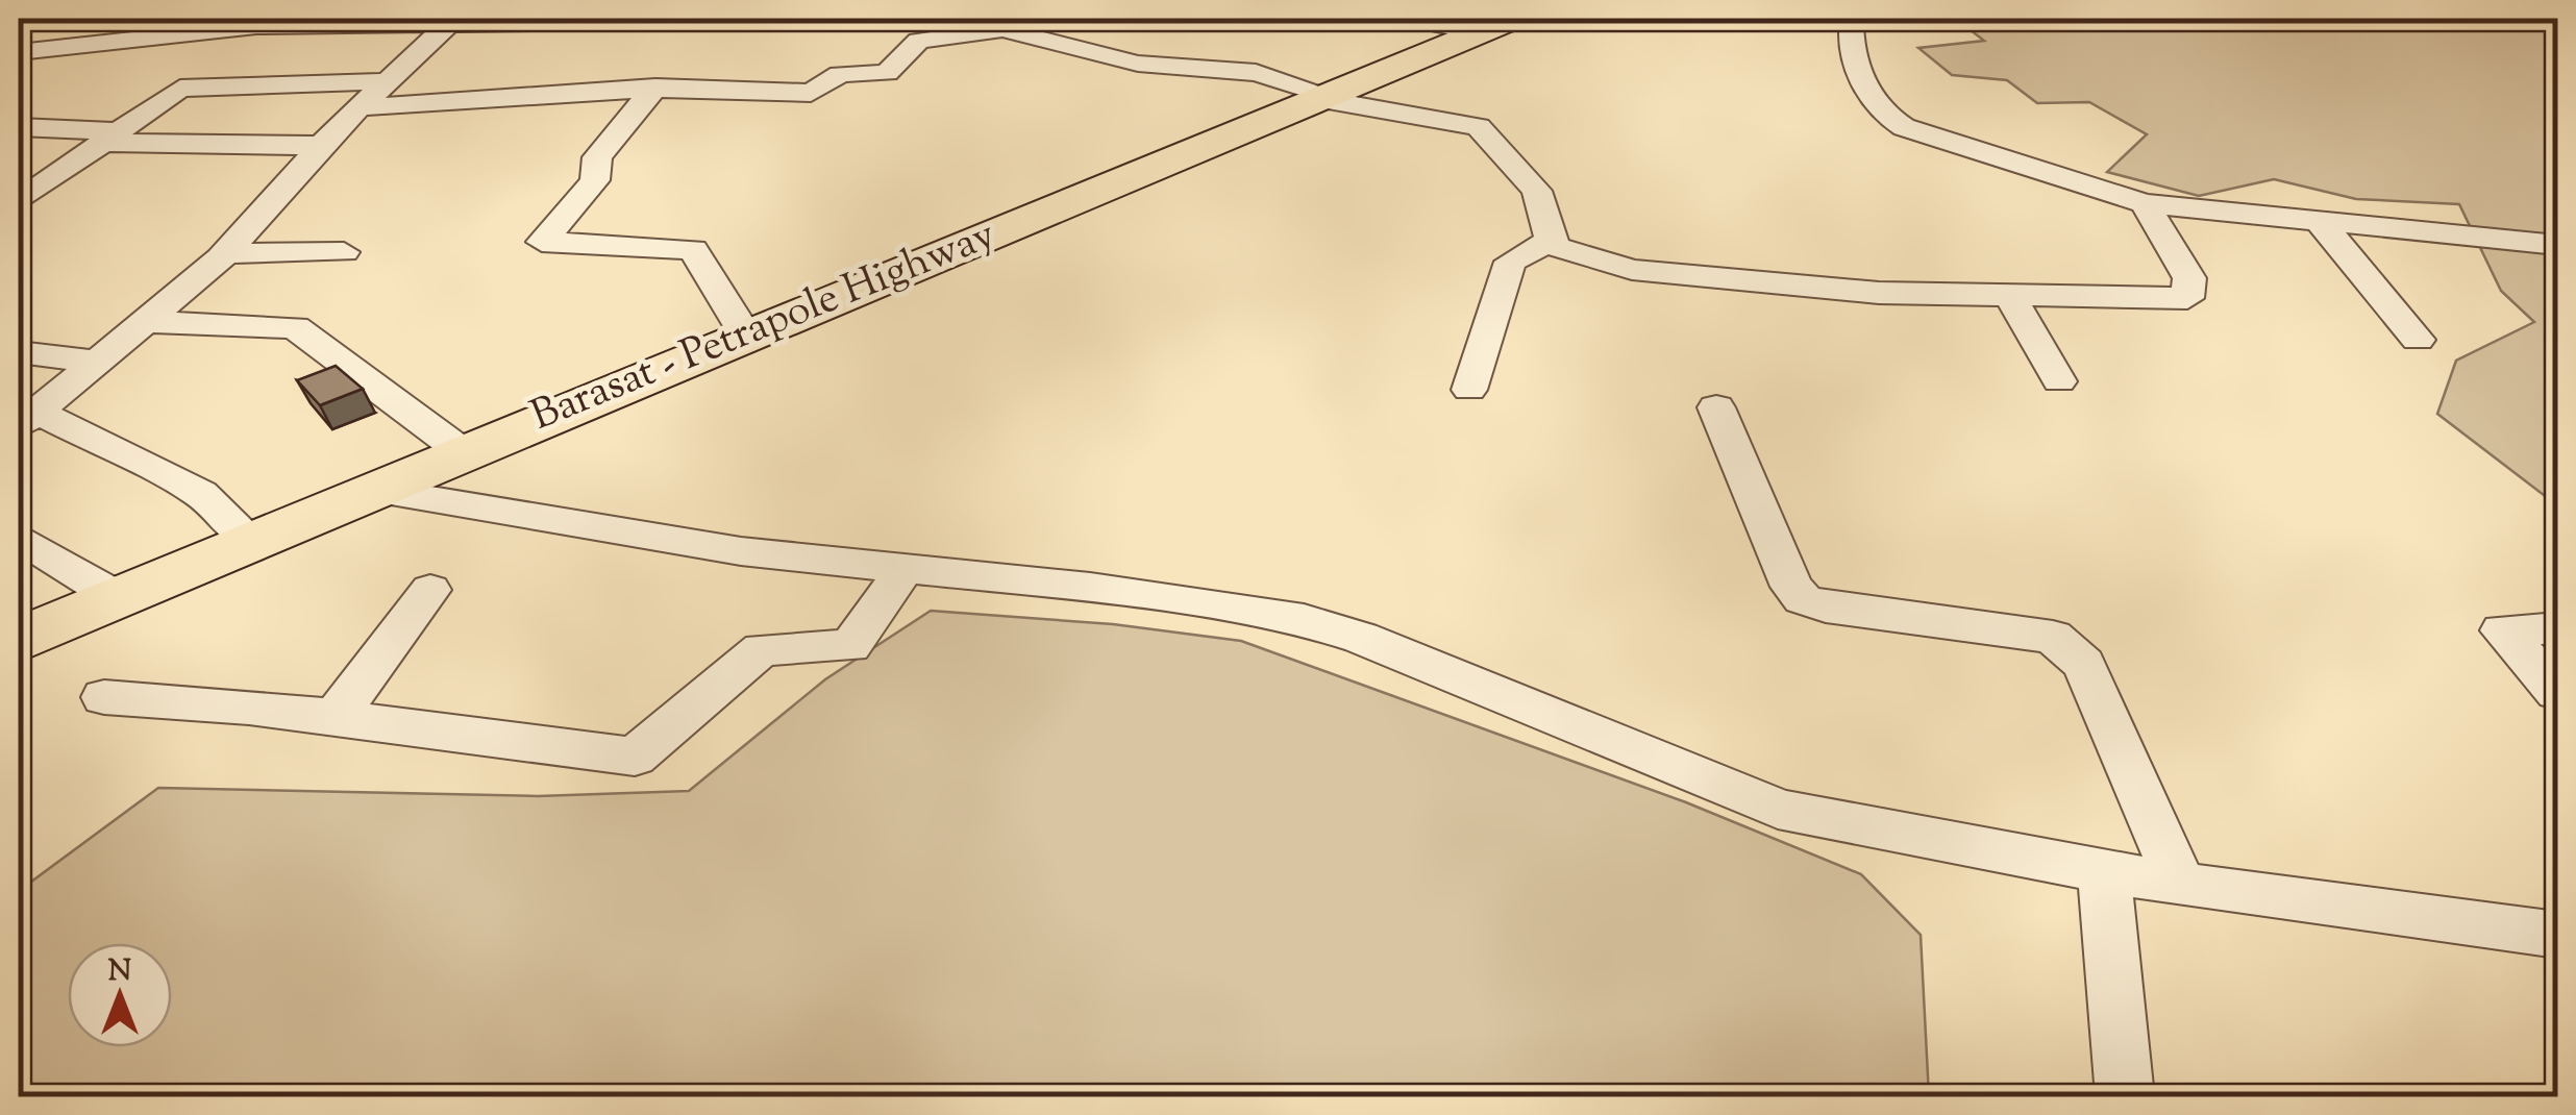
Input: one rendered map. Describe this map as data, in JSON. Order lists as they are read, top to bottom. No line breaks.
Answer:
{"streets":{"highway":["Barasat - Petrapole Highway"]},"north":"top"}
